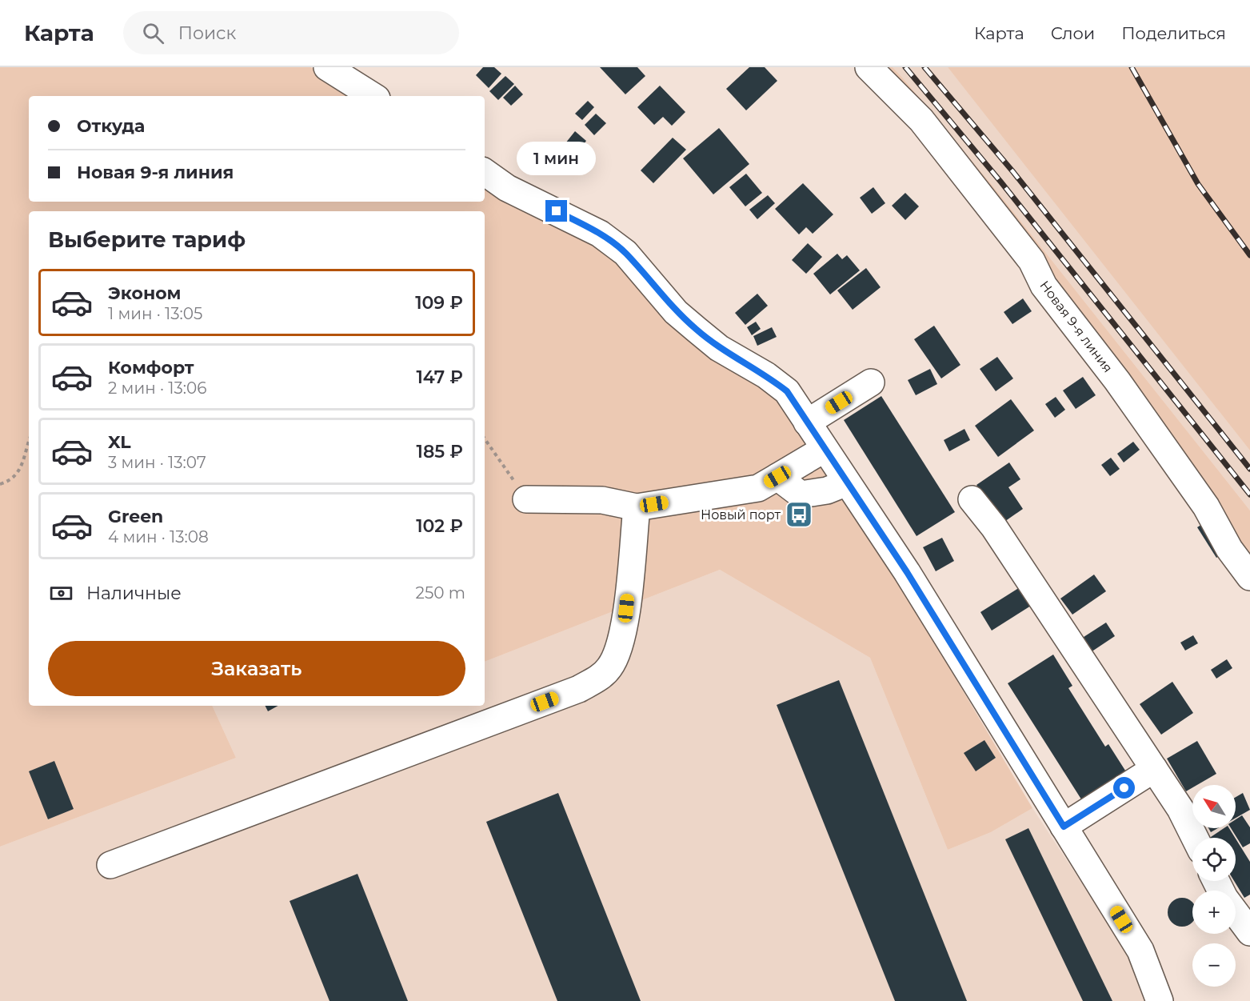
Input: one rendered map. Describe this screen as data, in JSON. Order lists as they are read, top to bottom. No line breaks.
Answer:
{"streets":{"street":["Новая 9-я линия"]},"places":{"bus stop":["Новый порт"]},"north":"top left","page":{"header":"Карта","search":"Поиск","nav":["Карта","Слои","Поделиться"],"banner":["Откуда","Новая 9-я линия"],"bubble":"1 мин","heading":"Выберите тариф","list":[{"name":"Эконом","note":"1 мин · 13:05","value":"109 ₽"},{"name":"Комфорт","note":"2 мин · 13:06","value":"147 ₽"},{"name":"XL","note":"3 мин · 13:07","value":"185 ₽"},{"name":"Green","note":"4 мин · 13:08","value":"102 ₽"}],"pay":["Наличные","250 m"],"buttons":"Заказать","map_buttons":["+","−"]}}
